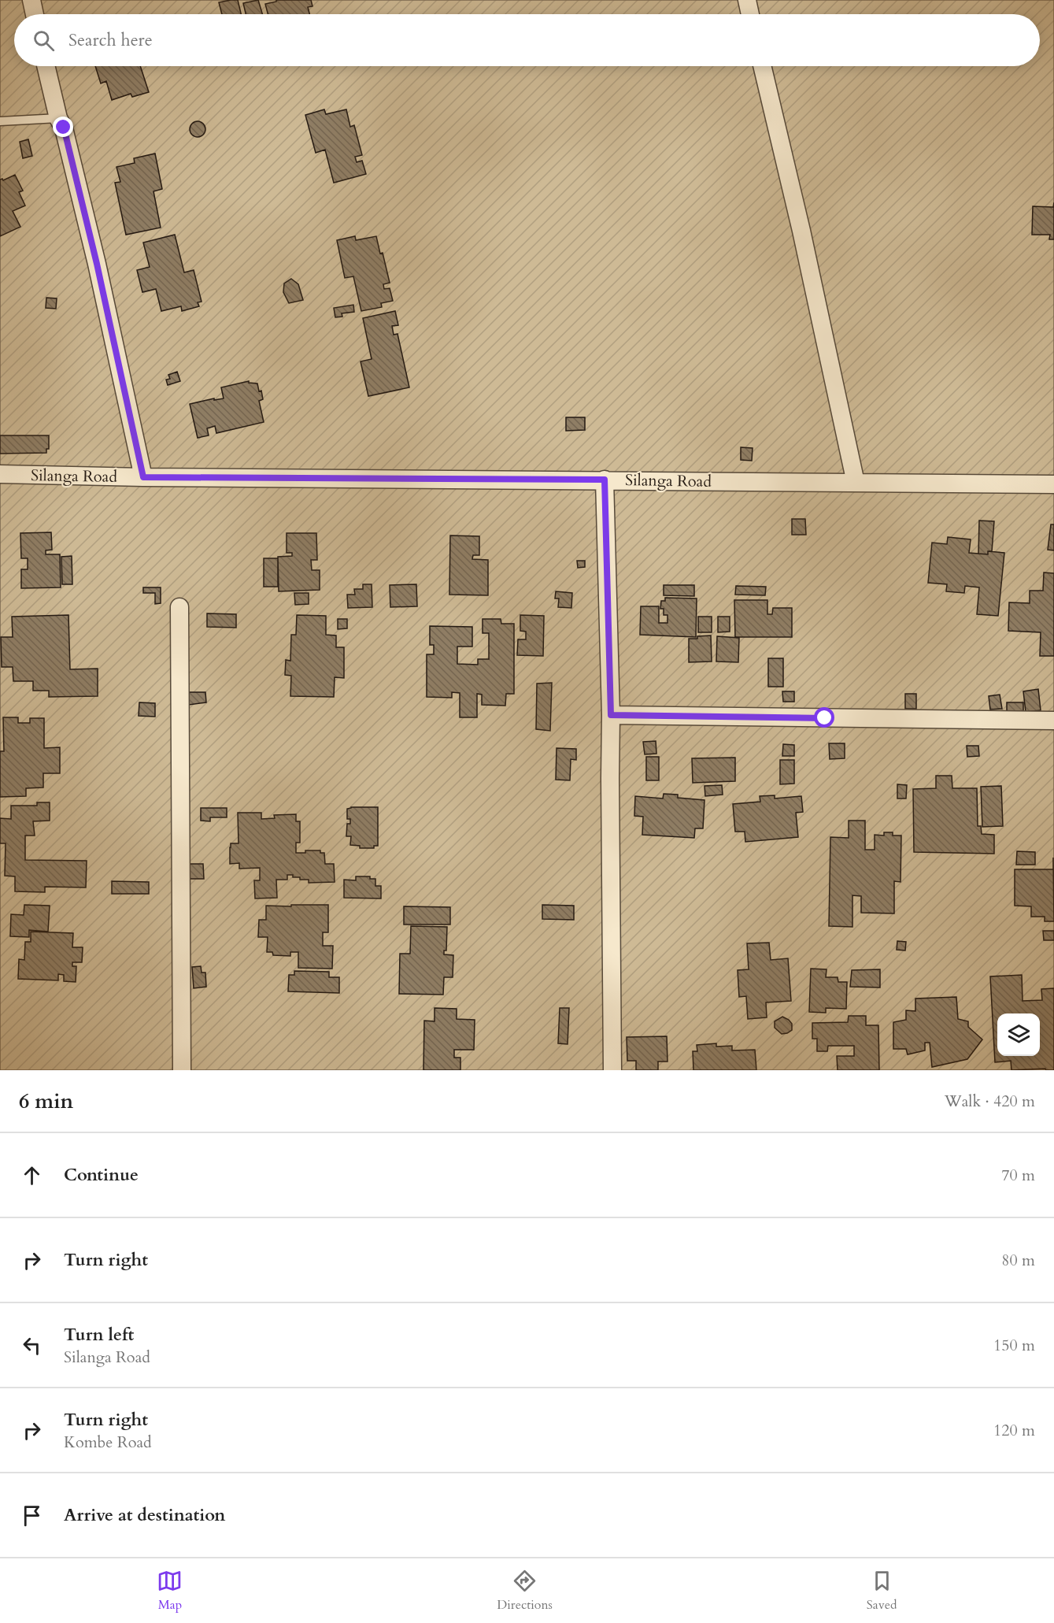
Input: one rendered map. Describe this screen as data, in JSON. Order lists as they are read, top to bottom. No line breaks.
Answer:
{"streets":{"street":["Silanga Road"]},"page":{"search":"Search here","heading":["6 min","Walk · 420 m"],"list":[["Continue","70 m"],["Turn right","80 m"],["Turn left","Silanga Road","150 m"],["Turn right","Kombe Road","120 m"],"Arrive at destination"],"nav":["Map","Directions","Saved"]}}
